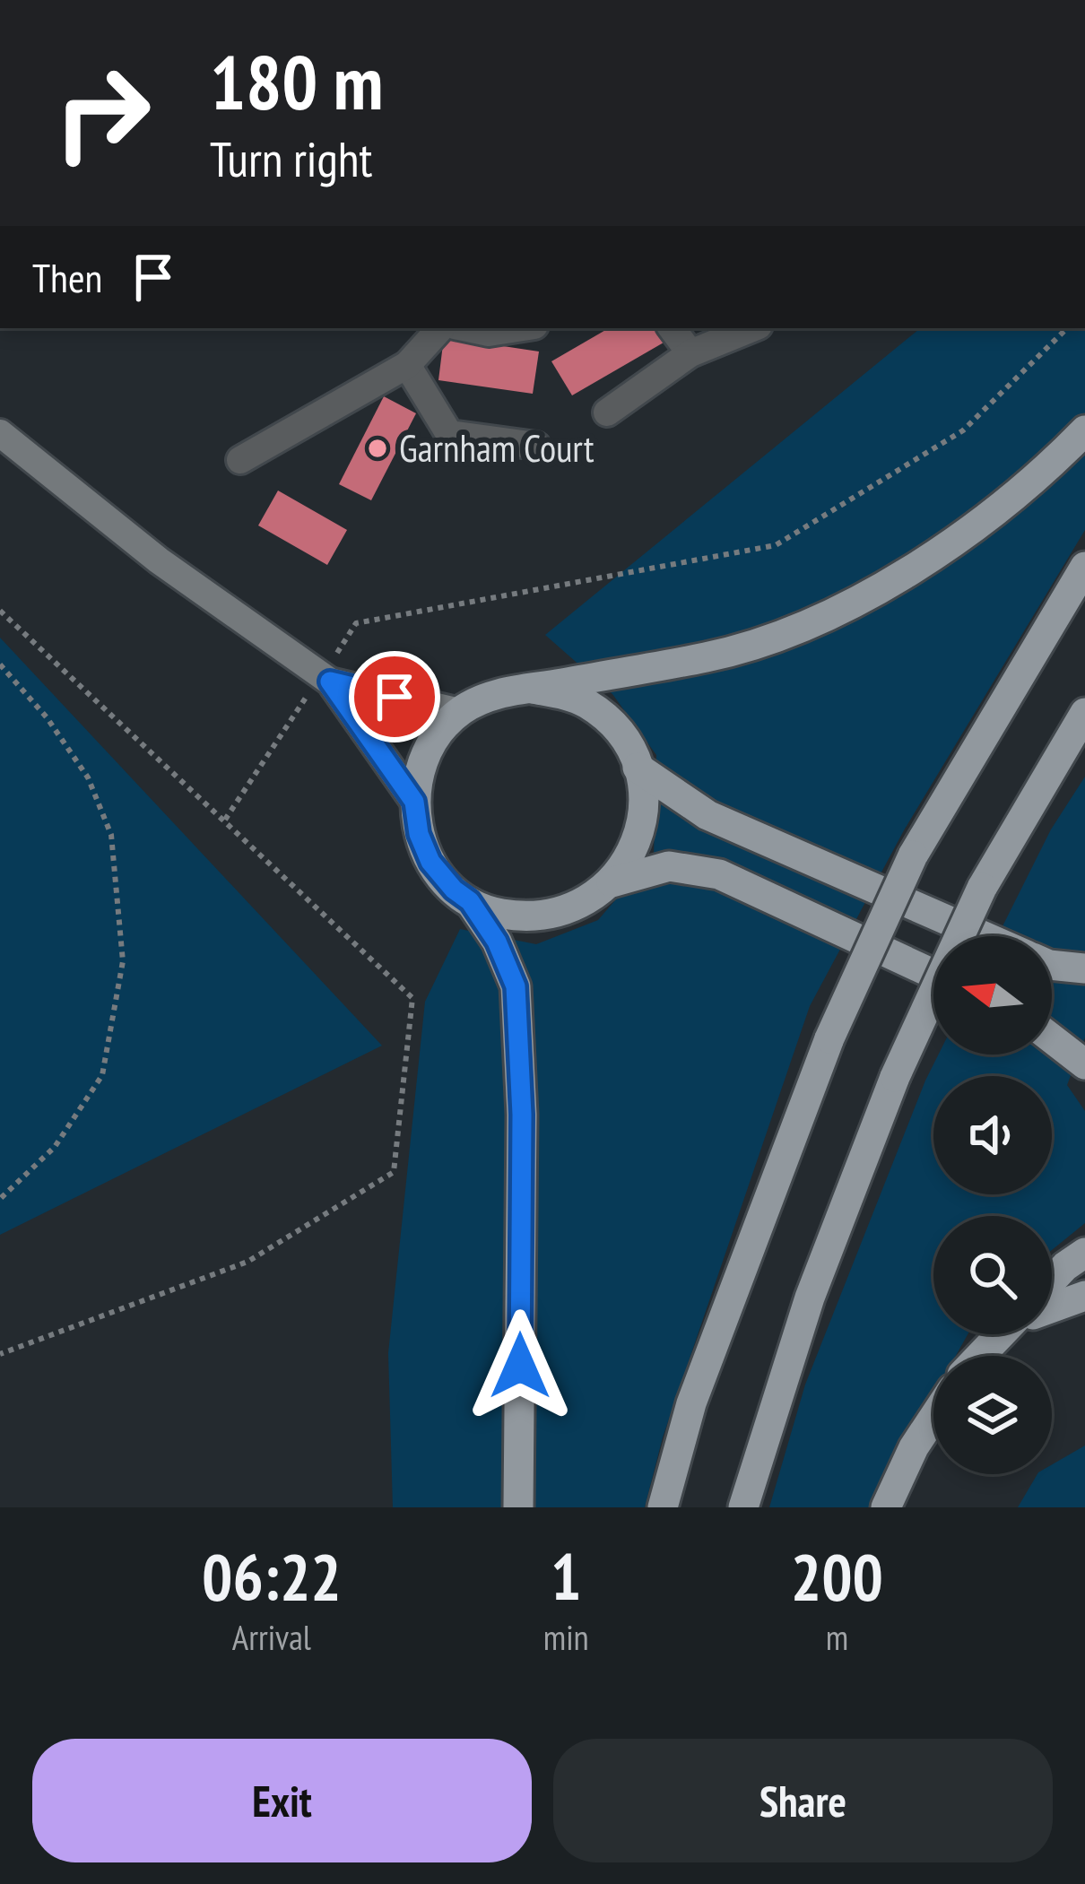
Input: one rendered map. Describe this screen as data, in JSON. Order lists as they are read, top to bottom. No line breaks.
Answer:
{"places":["Garnham Court"],"north":"left","page":{"turn":["180 m","Turn right"],"then":"Then","eta":["06:22","Arrival","1","min","200","m"],"buttons":["Exit","Share"]}}
